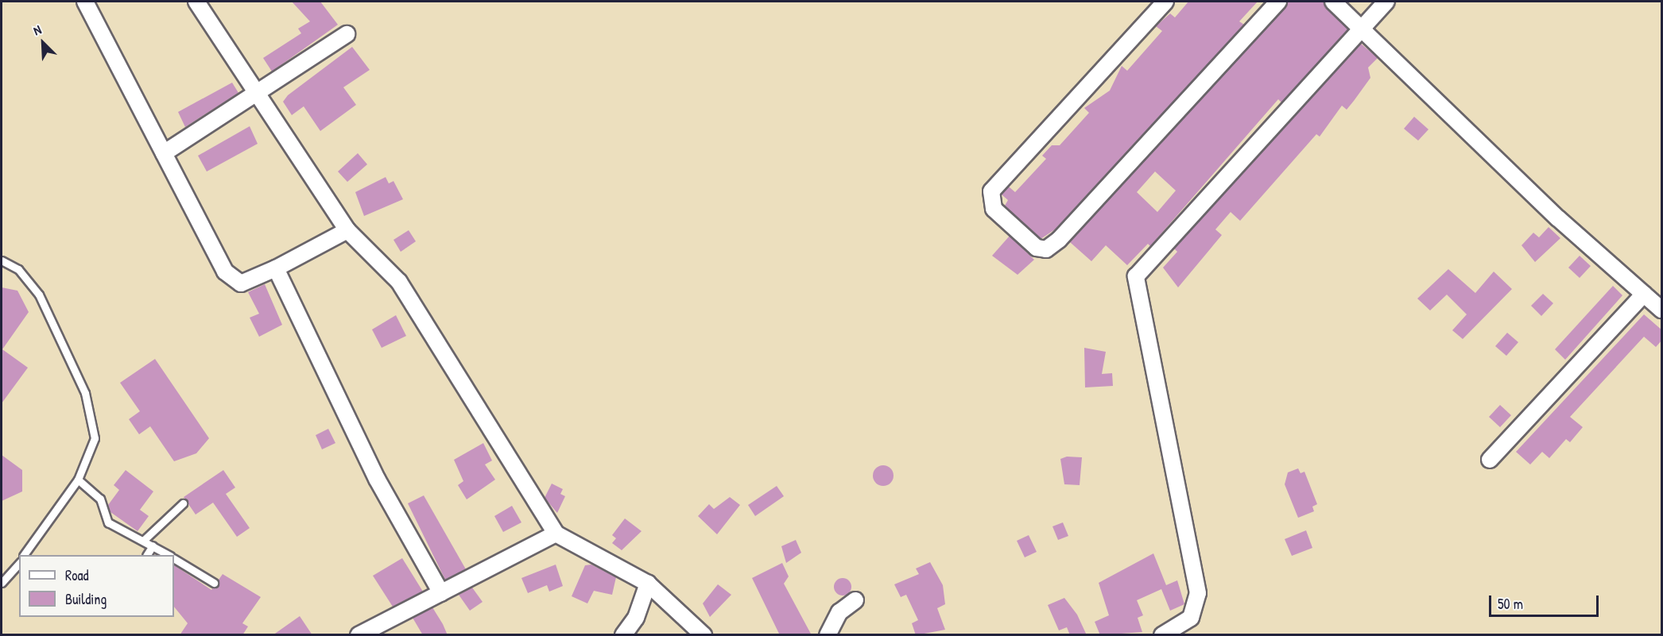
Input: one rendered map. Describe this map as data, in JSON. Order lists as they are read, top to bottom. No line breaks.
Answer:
{"legend":["Road","Building"],"scale_bar":"50 m","north":"top left"}
